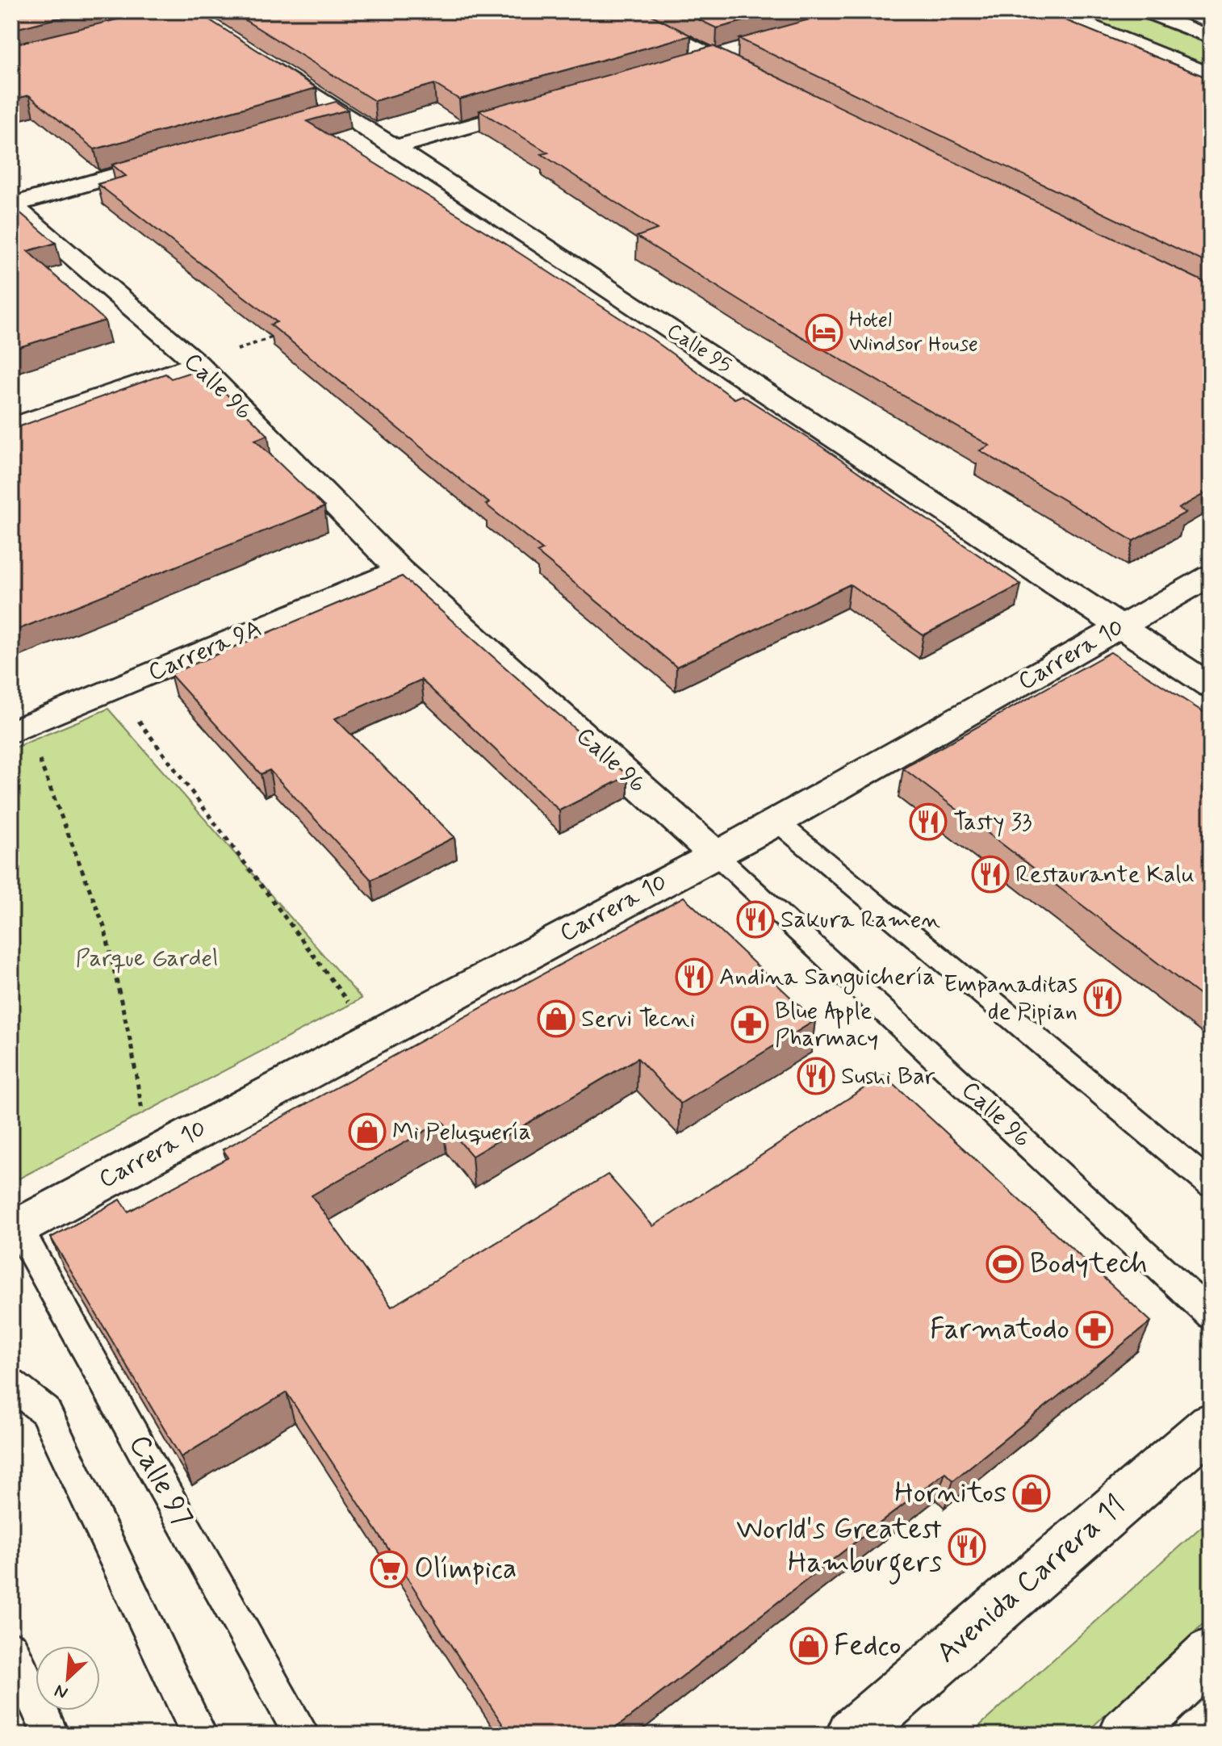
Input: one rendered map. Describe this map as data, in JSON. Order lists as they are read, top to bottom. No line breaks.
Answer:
{"streets":{"street":["Calle 95","Calle 96","Carrera 9A","Carrera 10","Avenida Carrera 11"],"lane":["Calle 97"]},"crossings":[["Calle 95","Carrera 10"],["Calle 96","Carrera 9A"],["Calle 96","Carrera 10"],["Carrera 10","Calle 97"]],"parks":["Parque Gardel"],"places":{"hotel":["Hotel Windsor House"],"restaurant":["Tasty 33","Restaurante Kalu","Sakura Ramen","Andina Sanguichería","Empanaditas de Pipian","Sushi Bar","World's Greatest Hamburgers"],"shop":["Servi Tecni","Mi Peluquería","Hornitos","Fedco"],"pharmacy":["Blue Apple Pharmacy","Farmatodo"],"sports":["Bodytech"],"supermarket":["Olímpica"]},"north":"bottom left"}
